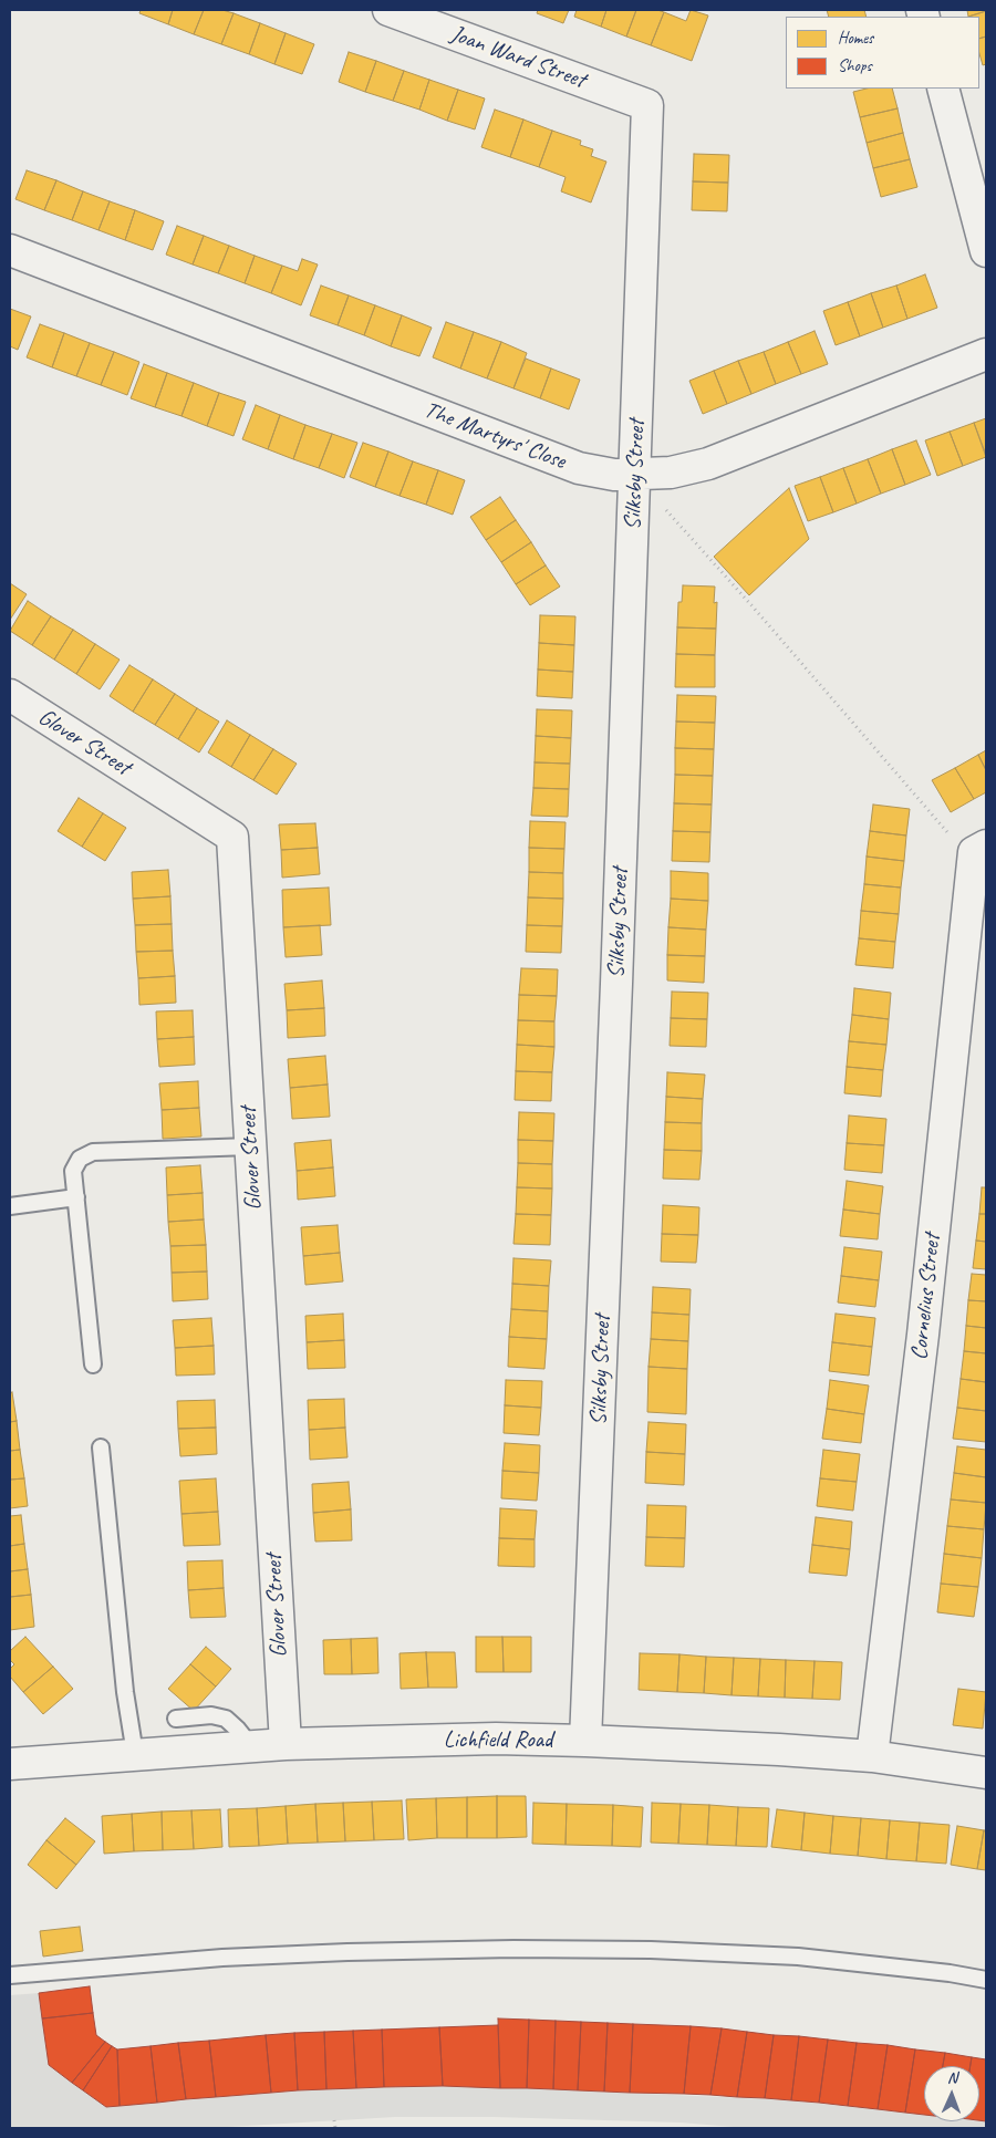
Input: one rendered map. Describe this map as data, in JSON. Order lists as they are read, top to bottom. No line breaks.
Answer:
{"streets":{"street":["Joan Ward Street","The Martyrs' Close","Silksby Street","Glover Street","Cornelius Street","Lichfield Road"]},"crossings":[["Joan Ward Street","Silksby Street"],["The Martyrs' Close","Silksby Street"],["Silksby Street","Lichfield Road"],["Glover Street","Lichfield Road"],["Cornelius Street","Lichfield Road"]],"legend":["Homes","Shops"],"north":"top"}
